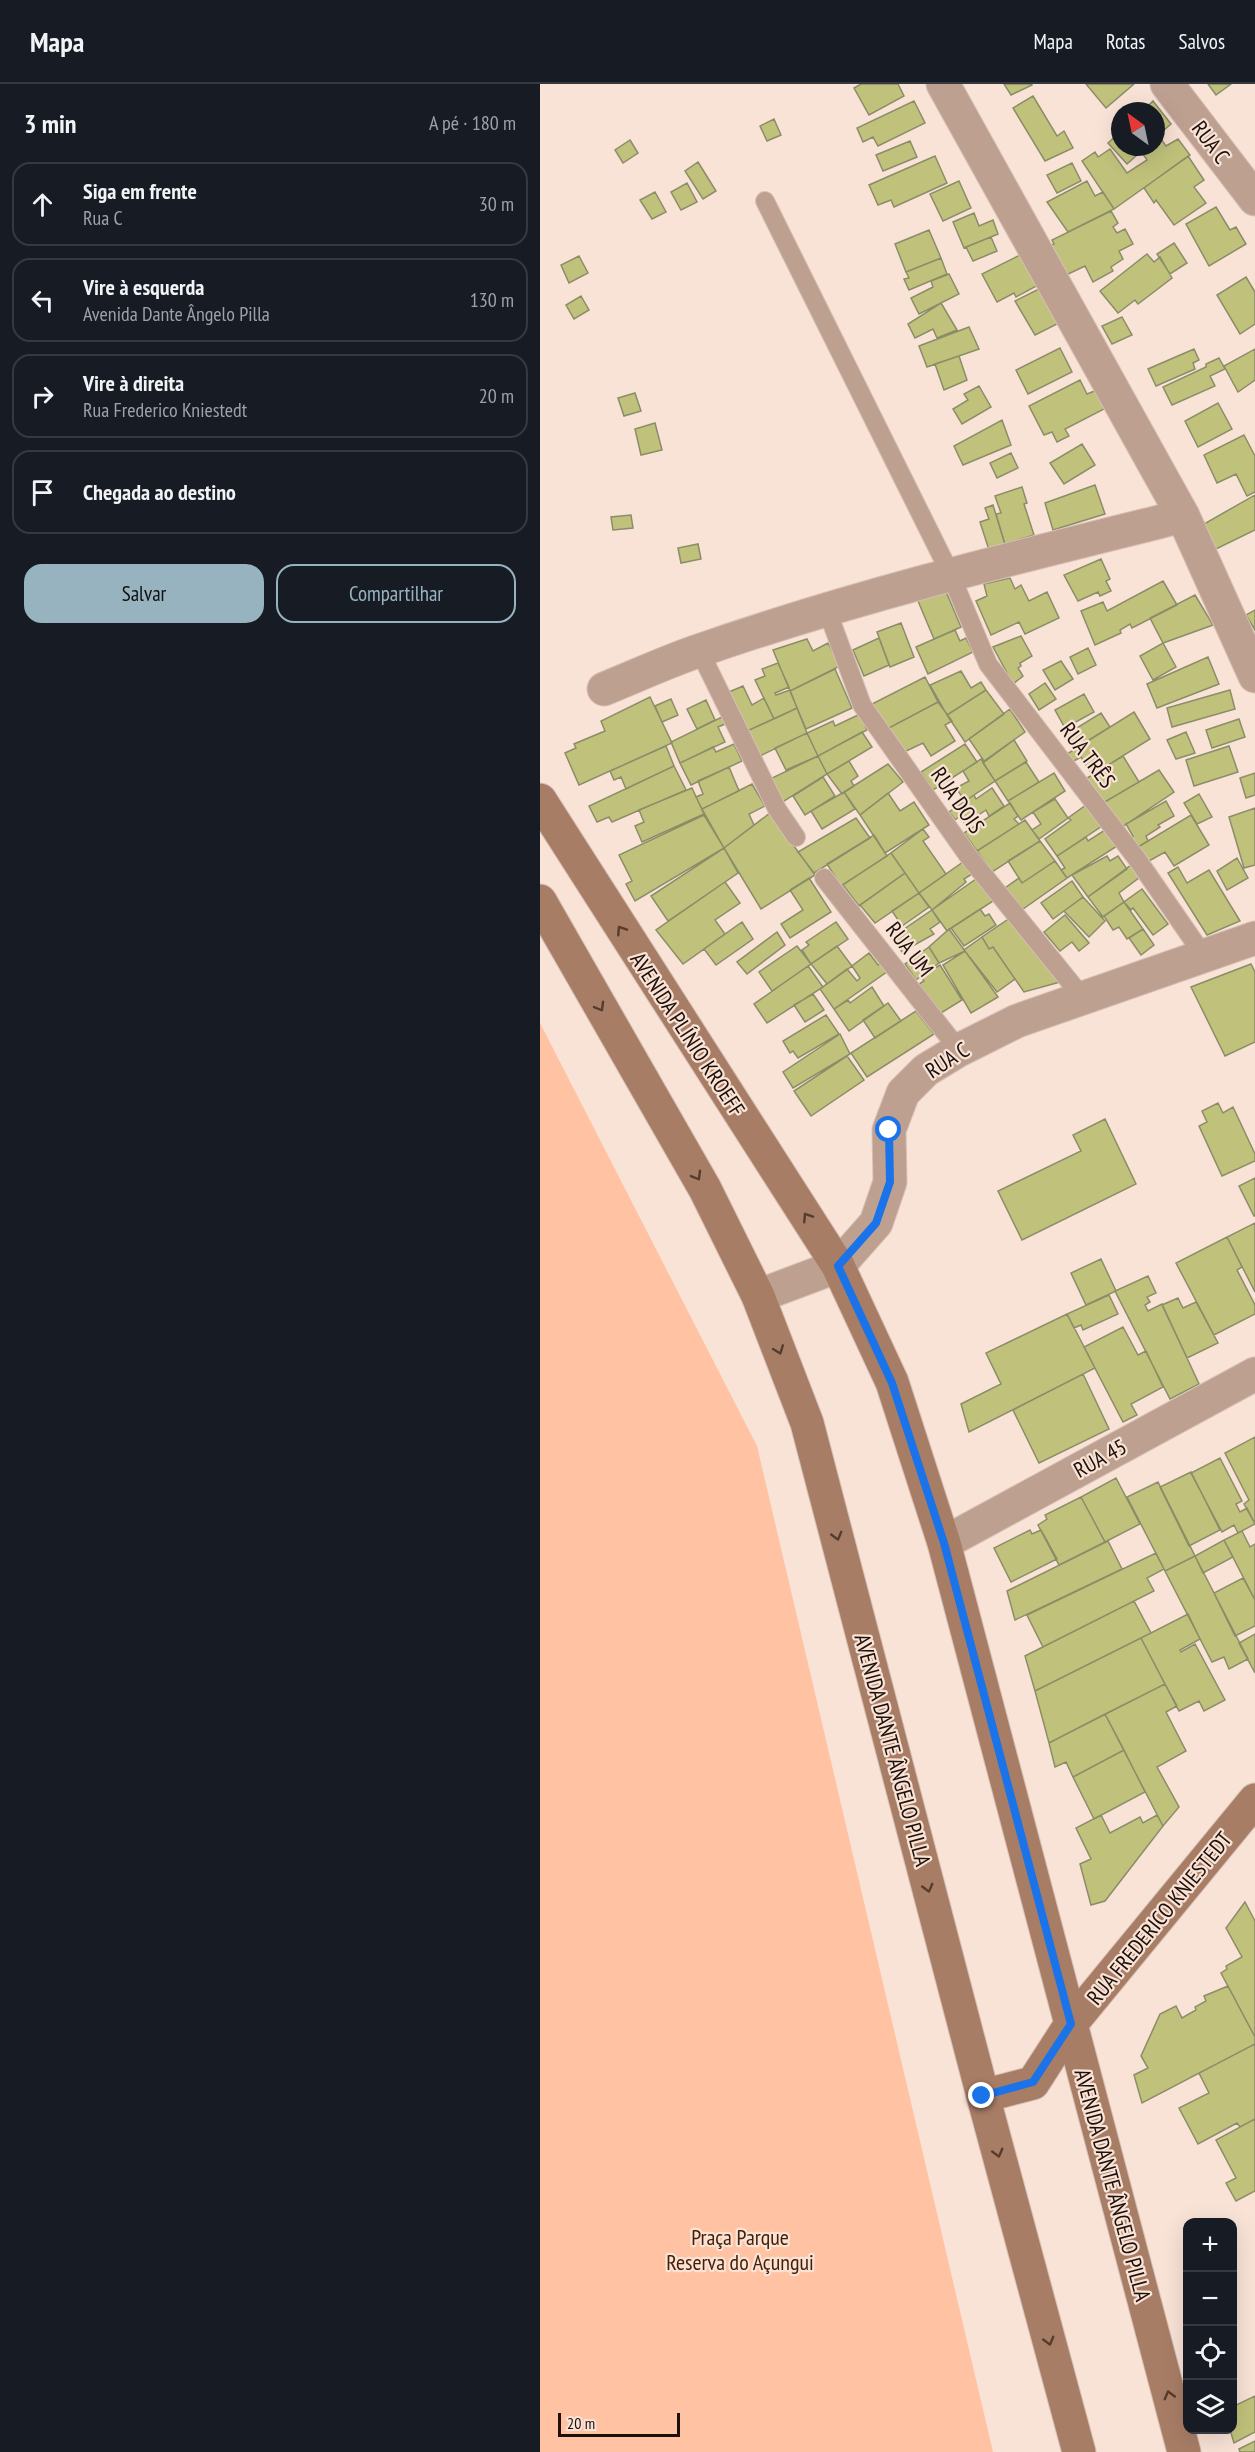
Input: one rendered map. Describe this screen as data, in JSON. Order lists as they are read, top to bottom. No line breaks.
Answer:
{"streets":{"main road":["AVENIDA PLÍNIO KROEFF","AVENIDA DANTE ÂNGELO PILLA","RUA FREDERICO KNIESTEDT"],"street":["RUA C","RUA 45"],"lane":["RUA TRÊS","RUA DOIS","RUA UM"]},"crossings":[["RUA C","RUA TRÊS"],["RUA C","RUA DOIS"],["RUA C","RUA UM"],["RUA C","AVENIDA PLÍNIO KROEFF"],["RUA C","AVENIDA DANTE ÂNGELO PILLA"],["AVENIDA PLÍNIO KROEFF","AVENIDA DANTE ÂNGELO PILLA"],["RUA 45","AVENIDA DANTE ÂNGELO PILLA"],["AVENIDA DANTE ÂNGELO PILLA","RUA FREDERICO KNIESTEDT"]],"parks":["Praça Parque Reserva do Açungui"],"scale_bar":"20 m","north":"top left","page":{"header":"Mapa","nav":["Mapa","Rotas","Salvos"],"heading":["3 min","A pé · 180 m"],"list":[["Siga em frente","Rua C","30 m"],["Vire à esquerda","Avenida Dante Ângelo Pilla","130 m"],["Vire à direita","Rua Frederico Kniestedt","20 m"],"Chegada ao destino"],"buttons":["Salvar","Compartilhar"],"map_buttons":["+","−"],"scale":"20 m"}}
